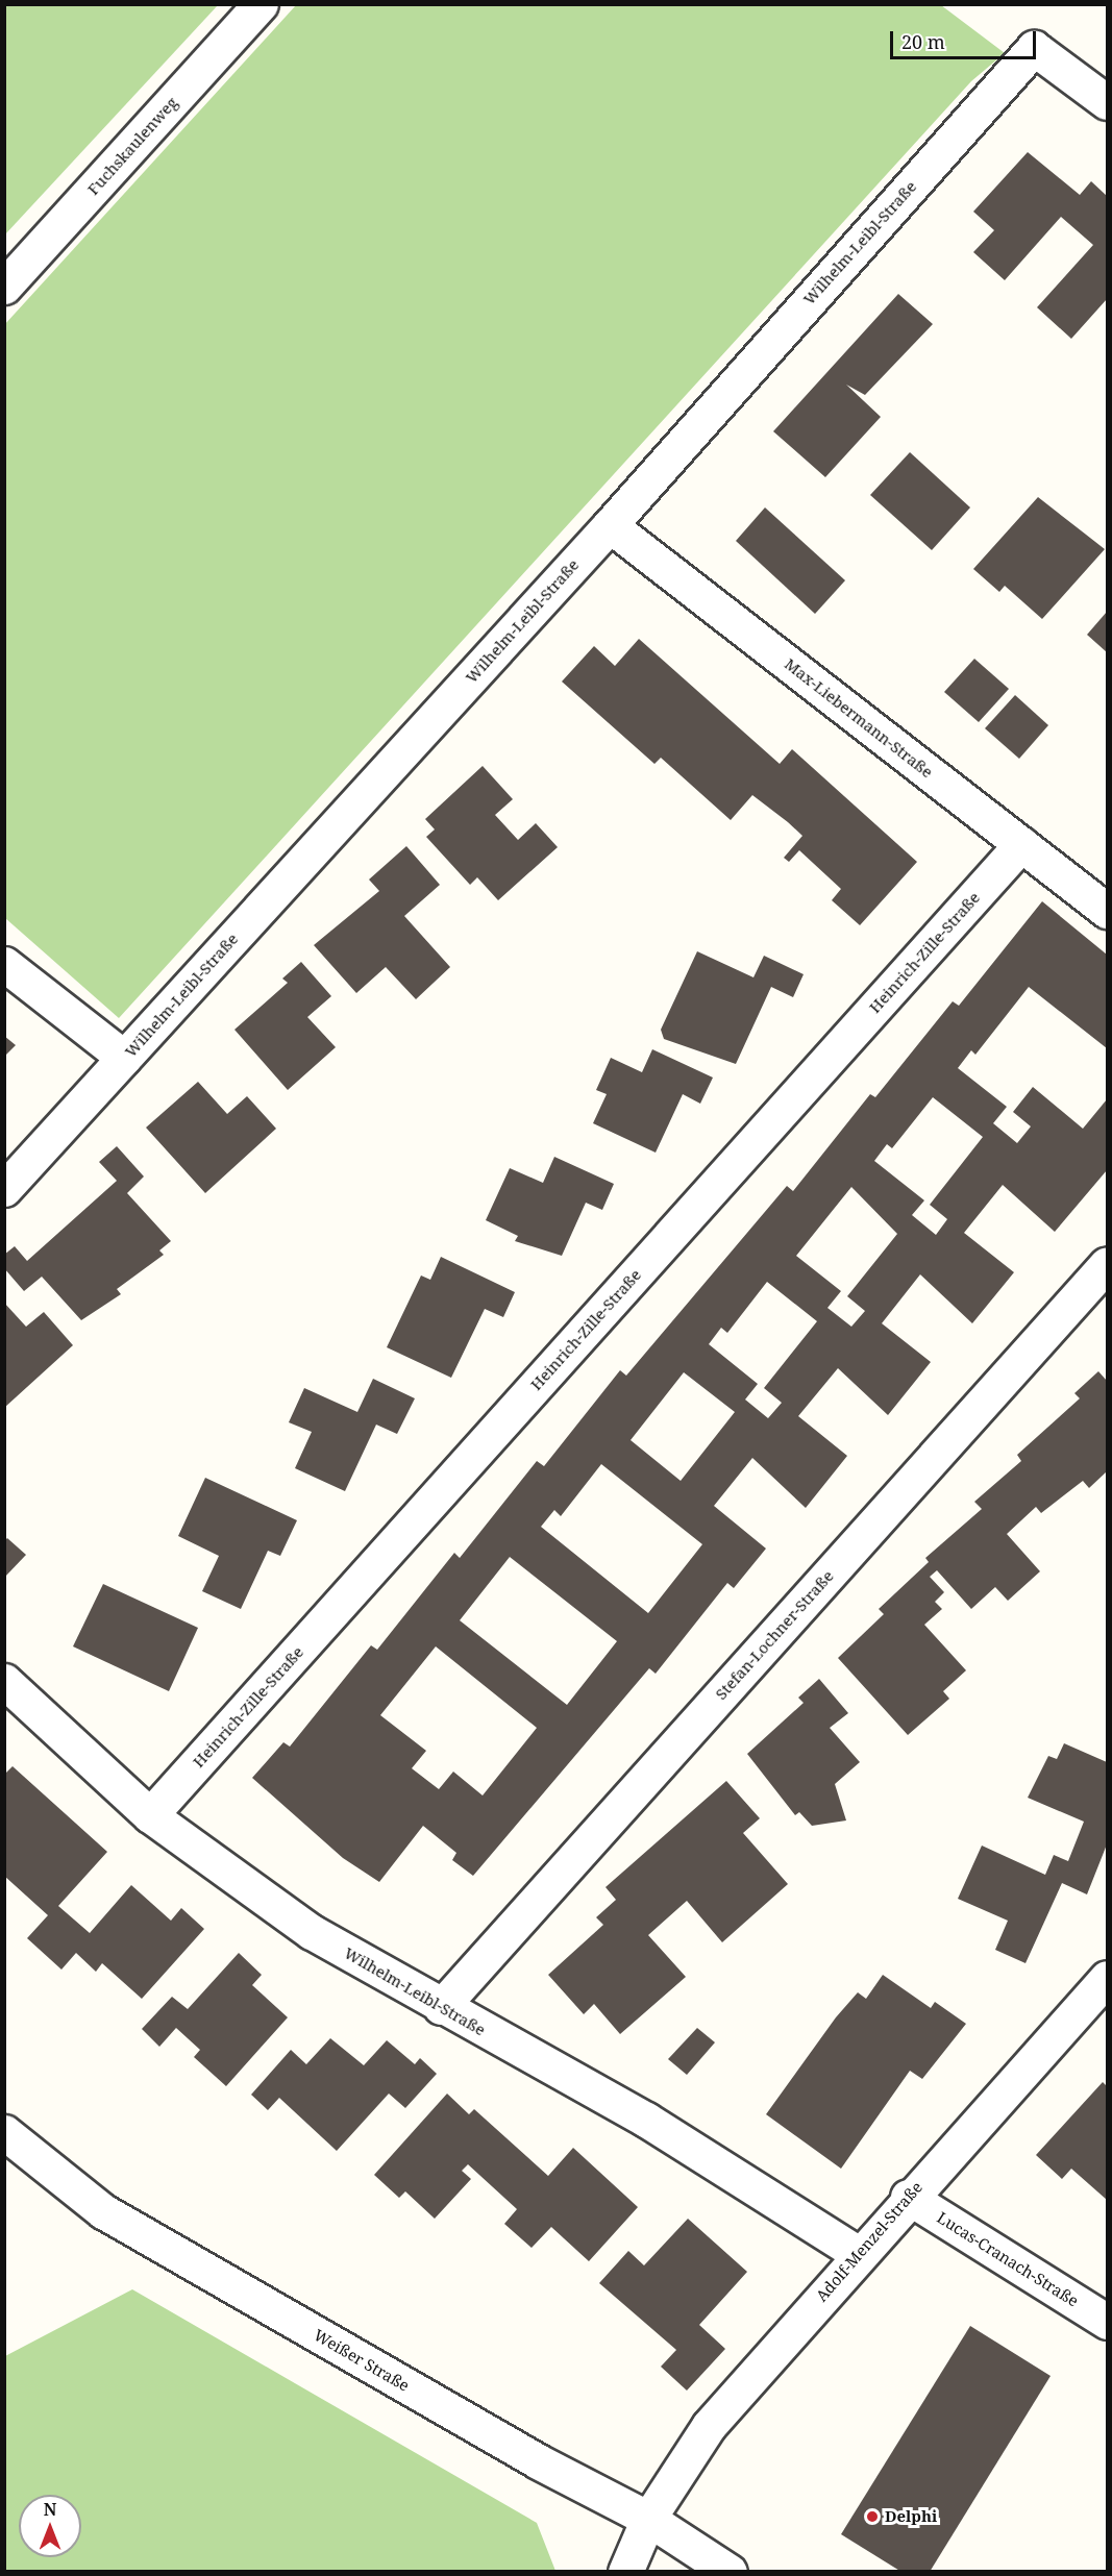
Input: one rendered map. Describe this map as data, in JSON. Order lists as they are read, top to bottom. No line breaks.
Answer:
{"streets":{"street":["Fuchskaulenweg","Wilhelm-Leibl-Straße","Max-Liebermann-Straße","Heinrich-Zille-Straße","Stefan-Lochner-Straße","Adolf-Menzel-Straße","Lucas-Cranach-Straße","Weißer Straße"]},"crossings":[["Wilhelm-Leibl-Straße","Max-Liebermann-Straße"],["Wilhelm-Leibl-Straße","Heinrich-Zille-Straße"],["Wilhelm-Leibl-Straße","Stefan-Lochner-Straße"],["Wilhelm-Leibl-Straße","Adolf-Menzel-Straße"],["Max-Liebermann-Straße","Heinrich-Zille-Straße"],["Adolf-Menzel-Straße","Lucas-Cranach-Straße"],["Adolf-Menzel-Straße","Weißer Straße"]],"places":["Delphi"],"scale_bar":"20 m","north":"top"}
